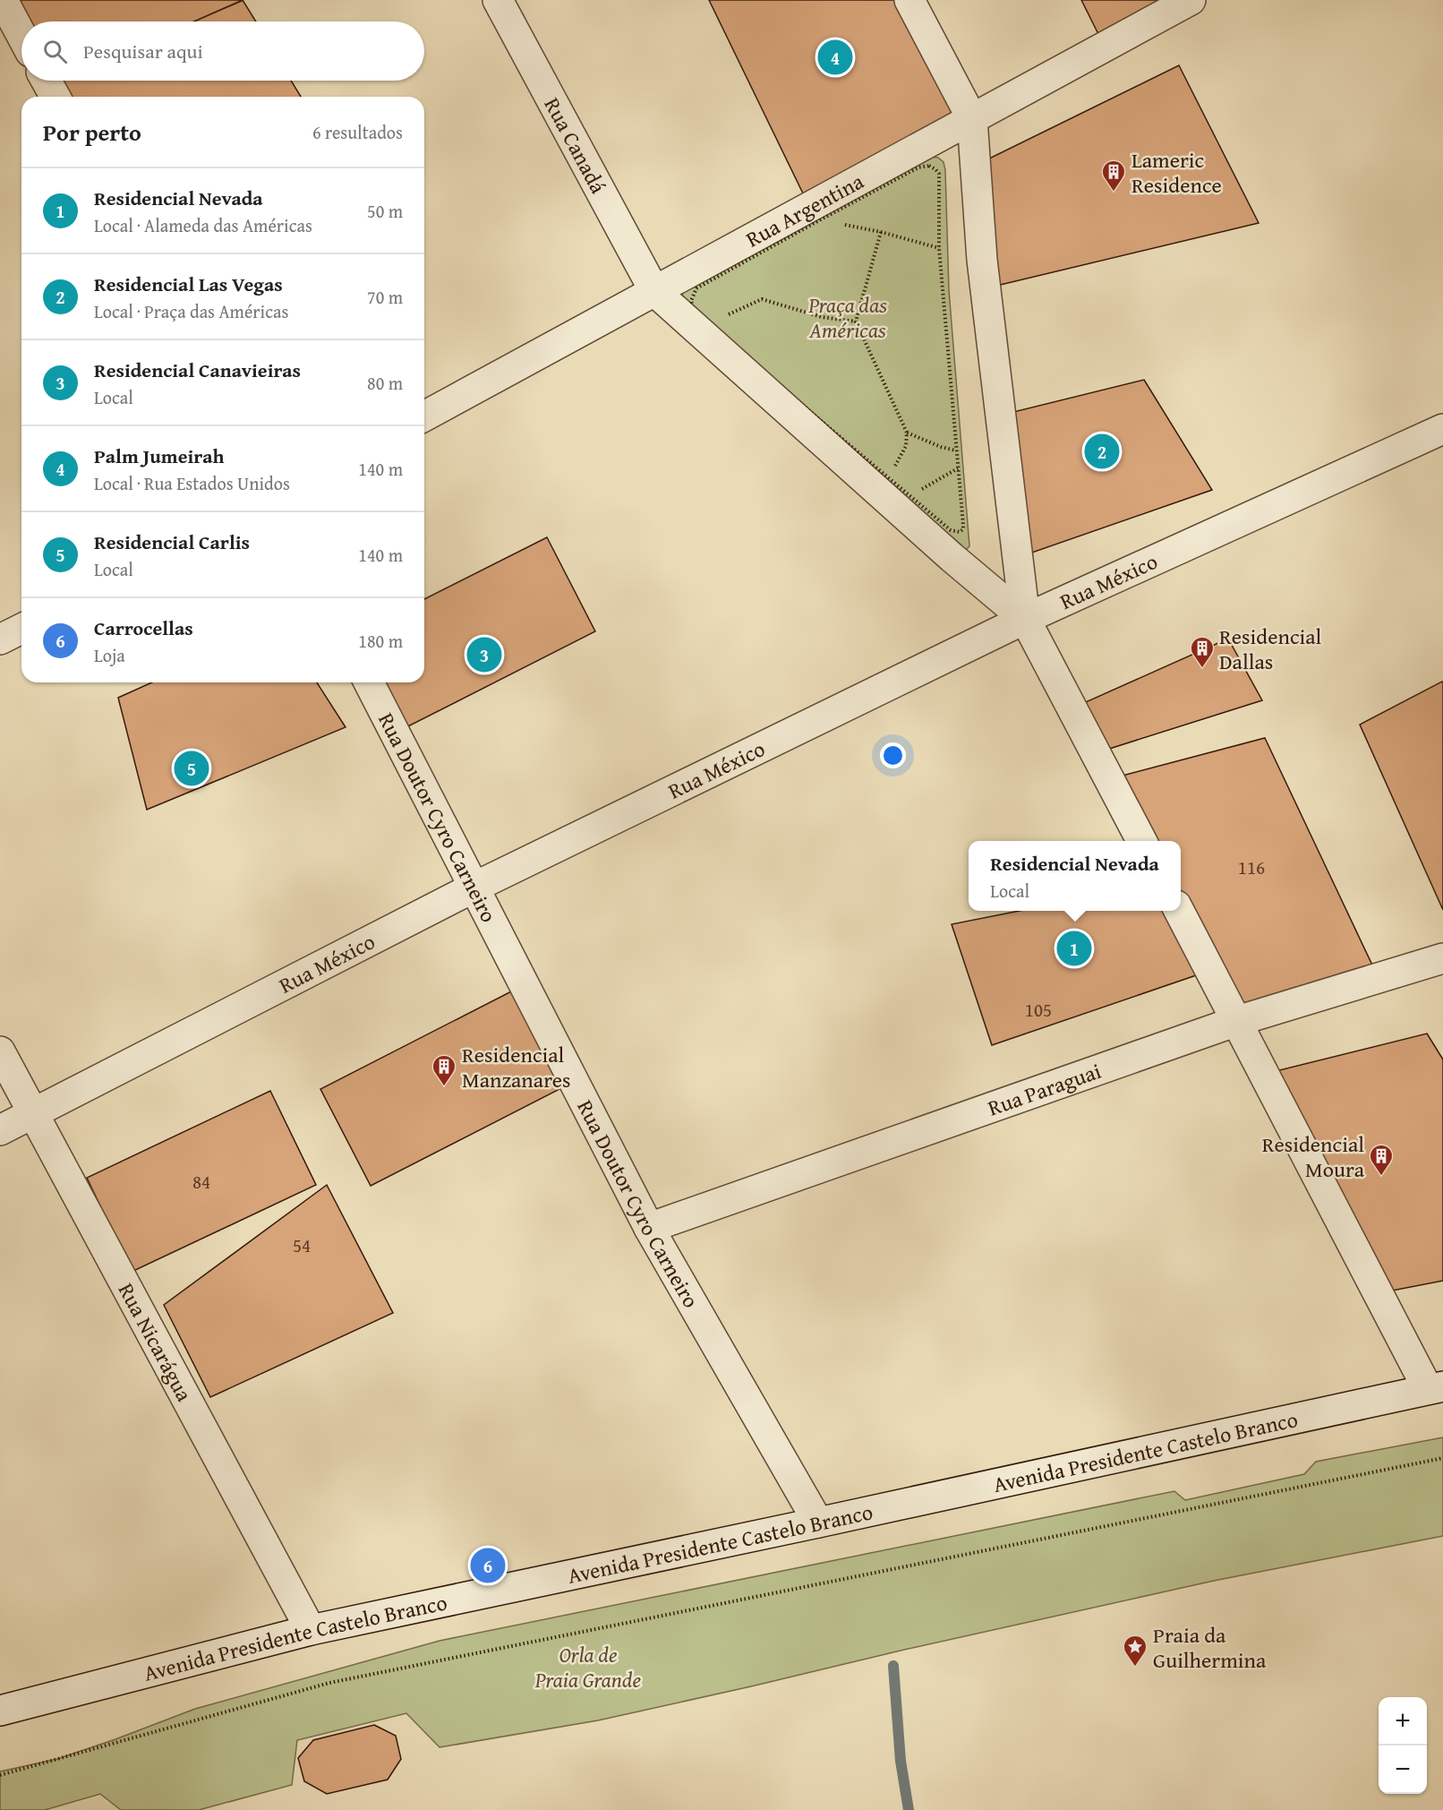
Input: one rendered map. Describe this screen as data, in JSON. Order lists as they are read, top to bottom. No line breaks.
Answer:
{"streets":{"street":["Rua Canadá","Rua Argentina","Rua México","Rua Doutor Cyro Carneiro","Rua Paraguai","Rua Nicarágua","Avenida Presidente Castelo Branco"]},"crossings":[["Rua Canadá","Rua Argentina"],["Rua México","Rua Doutor Cyro Carneiro"],["Rua México","Rua Nicarágua"],["Rua Doutor Cyro Carneiro","Rua Paraguai"],["Rua Doutor Cyro Carneiro","Avenida Presidente Castelo Branco"],["Rua Nicarágua","Avenida Presidente Castelo Branco"]],"parks":["Praça das Américas","Orla de Praia Grande"],"places":{"building":["Lameric Residence","Residencial Dallas","Residencial Manzanares","Residencial Moura"],"place":["Praia da Guilhermina"]},"house_numbers":["116","105","84","54"],"page":{"search":"Pesquisar aqui","pins":["4","2","3","5","1","6"],"heading":["Por perto","6 resultados"],"list":[{"mark":"1","name":"Residencial Nevada","note":"Local · Alameda das Américas","value":"50 m"},{"mark":"2","name":"Residencial Las Vegas","note":"Local · Praça das Américas","value":"70 m"},{"mark":"3","name":"Residencial Canavieiras","note":"Local","value":"80 m"},{"mark":"4","name":"Palm Jumeirah","note":"Local · Rua Estados Unidos","value":"140 m"},{"mark":"5","name":"Residencial Carlis","note":"Local","value":"140 m"},{"mark":"6","name":"Carrocellas","note":"Loja","value":"180 m"}],"popup":["Residencial Nevada","Local"],"map_buttons":["+","−"]}}
